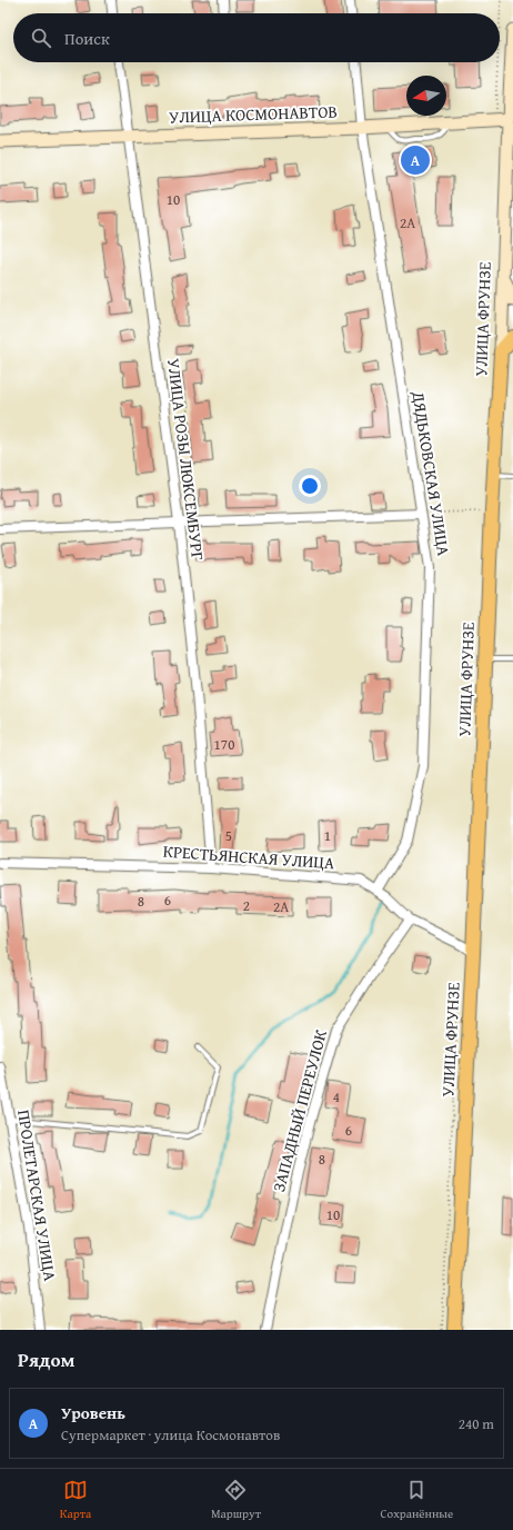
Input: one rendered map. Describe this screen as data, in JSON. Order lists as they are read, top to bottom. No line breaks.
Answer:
{"streets":{"main road":["УЛИЦА ФРУНЗЕ"],"street":["УЛИЦА КОСМОНАВТОВ","УЛИЦА РОЗЫ ЛЮКСЕМБУРГ","ДЯДЬКОВСКАЯ УЛИЦА","КРЕСТЬЯНСКАЯ УЛИЦА","ЗАПАДНЫЙ ПЕРЕУЛОК","ПРОЛЕТАРСКАЯ УЛИЦА"]},"crossings":[["УЛИЦА КОСМОНАВТОВ","УЛИЦА ФРУНЗЕ"],["УЛИЦА КОСМОНАВТОВ","УЛИЦА РОЗЫ ЛЮКСЕМБУРГ"],["УЛИЦА КОСМОНАВТОВ","ДЯДЬКОВСКАЯ УЛИЦА"],["УЛИЦА ФРУНЗЕ","КРЕСТЬЯНСКАЯ УЛИЦА"],["УЛИЦА РОЗЫ ЛЮКСЕМБУРГ","КРЕСТЬЯНСКАЯ УЛИЦА"],["ДЯДЬКОВСКАЯ УЛИЦА","КРЕСТЬЯНСКАЯ УЛИЦА"],["КРЕСТЬЯНСКАЯ УЛИЦА","ЗАПАДНЫЙ ПЕРЕУЛОК"]],"house_numbers":["10","2А","170","5","1","6","8","2","2А","4","6","8","10"],"north":"left","page":{"search":"Поиск","pins":"A","heading":"Рядом","list":[{"mark":"A","name":"Уровень","note":"Супермаркет · улица Космонавтов","value":"240 m"}],"nav":["Карта","Маршрут","Сохранённые"]}}
